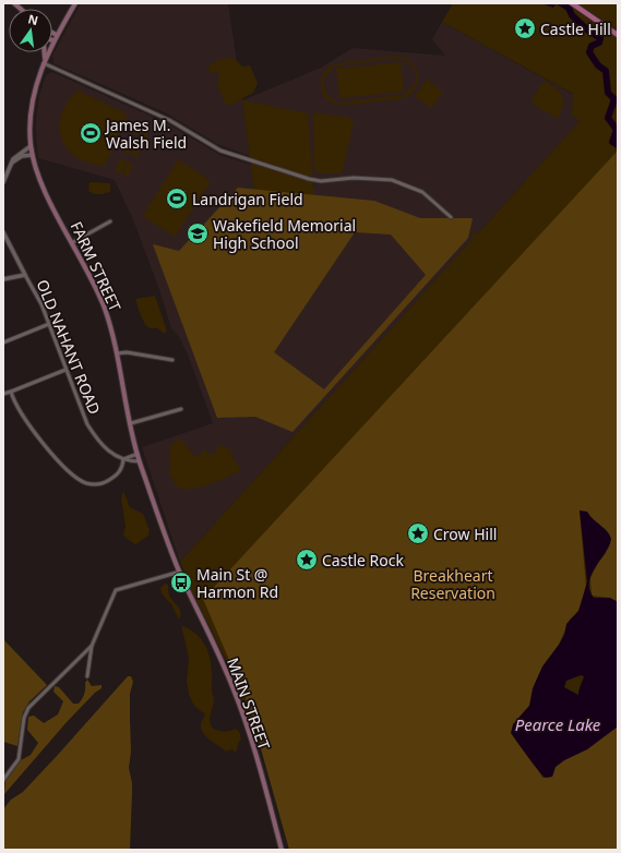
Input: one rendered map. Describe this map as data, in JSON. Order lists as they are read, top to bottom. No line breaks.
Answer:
{"streets":{"main road":["FARM STREET","MAIN STREET"],"street":["OLD NAHANT ROAD"]},"crossings":[["FARM STREET","OLD NAHANT ROAD"],["FARM STREET","MAIN STREET"]],"water":["Pearce Lake"],"parks":["Breakheart Reservation"],"places":{"place":["Castle Hill","Crow Hill","Castle Rock"],"sports":["James M. Walsh Field","Landrigan Field"],"school or university":["Wakefield Memorial High School"],"bus stop":["Main St @ Harmon Rd"]},"north":"top"}
